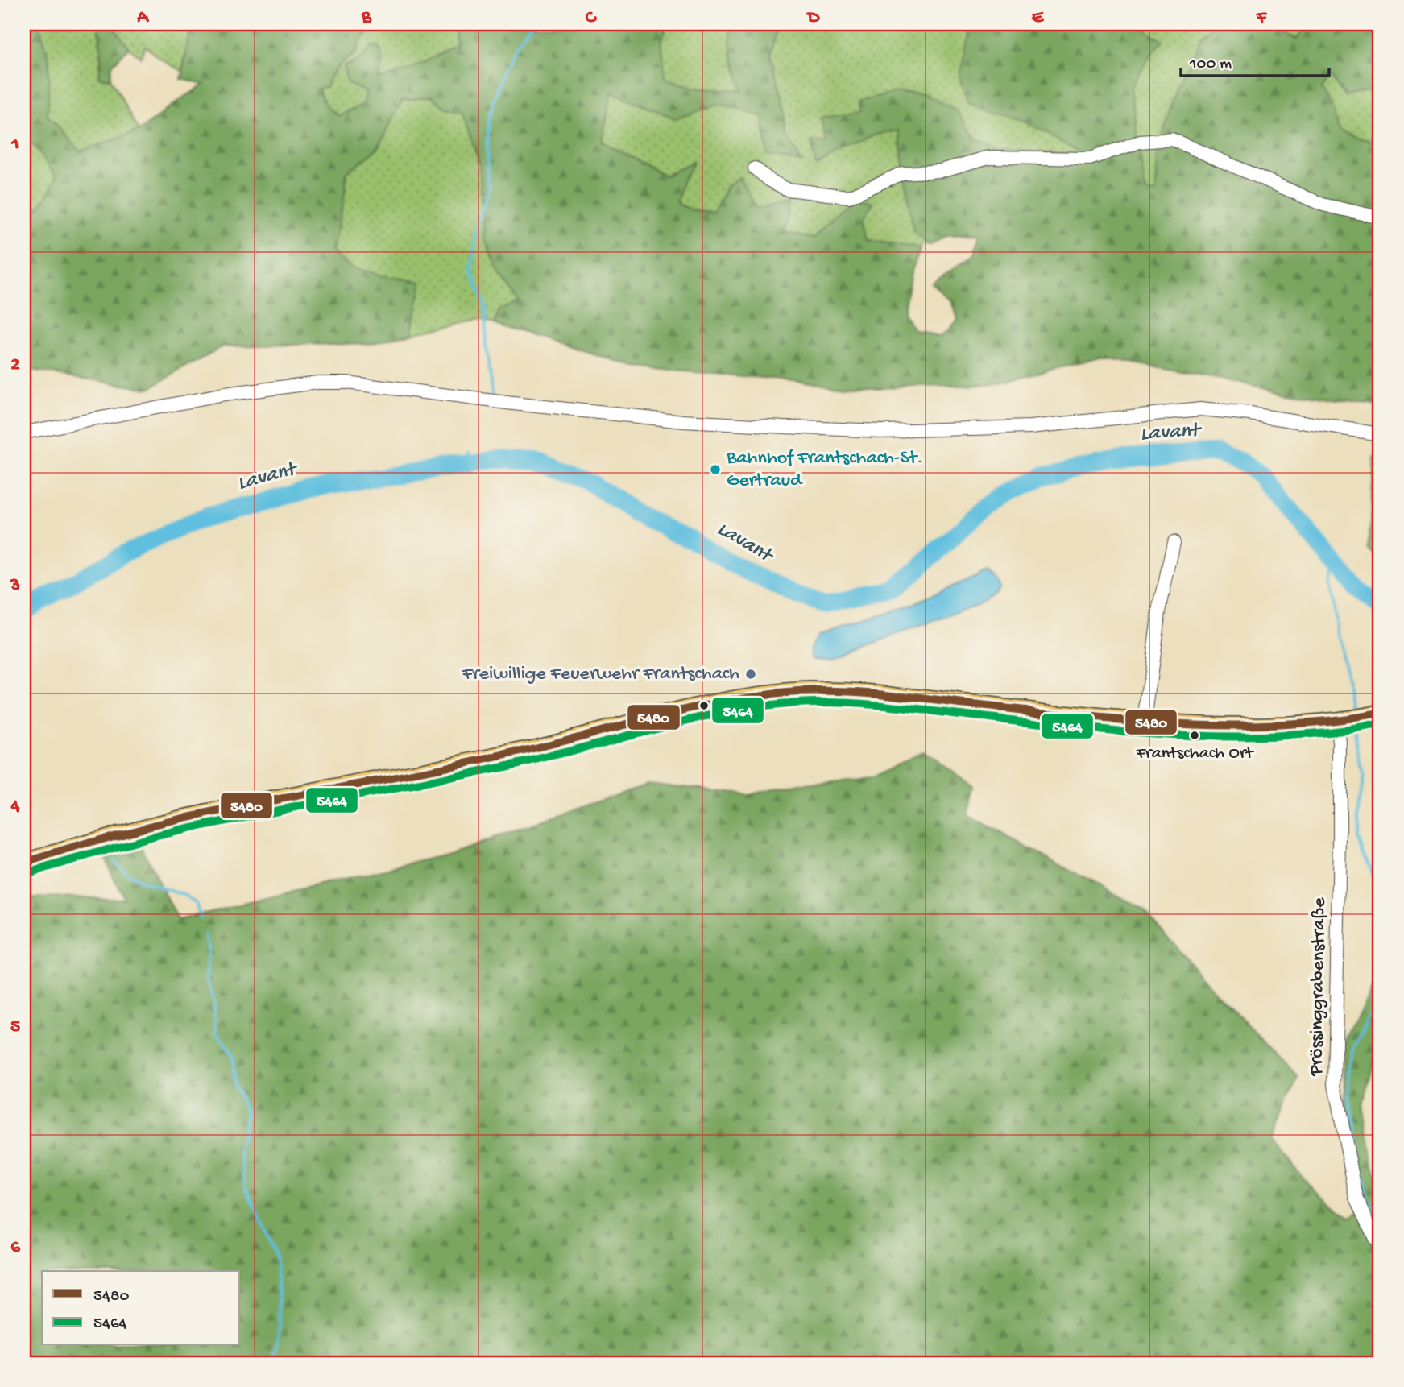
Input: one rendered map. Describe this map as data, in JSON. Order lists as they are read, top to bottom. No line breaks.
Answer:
{"streets":{"street":["Prössinggrabenstraße"]},"water":["Lavant"],"places":["Bahnhof Frantschach-St. Gertraud","Freiwillige Feuerwehr Frantschach","Frantschach Ort"],"lines":["transit line 5480","transit line 5464"],"legend":["5480","5464"],"scale_bar":"100 m","grid":{"columns":["A","B","C","D","E","F"],"rows":["1","2","3","4","5","6"]}}
